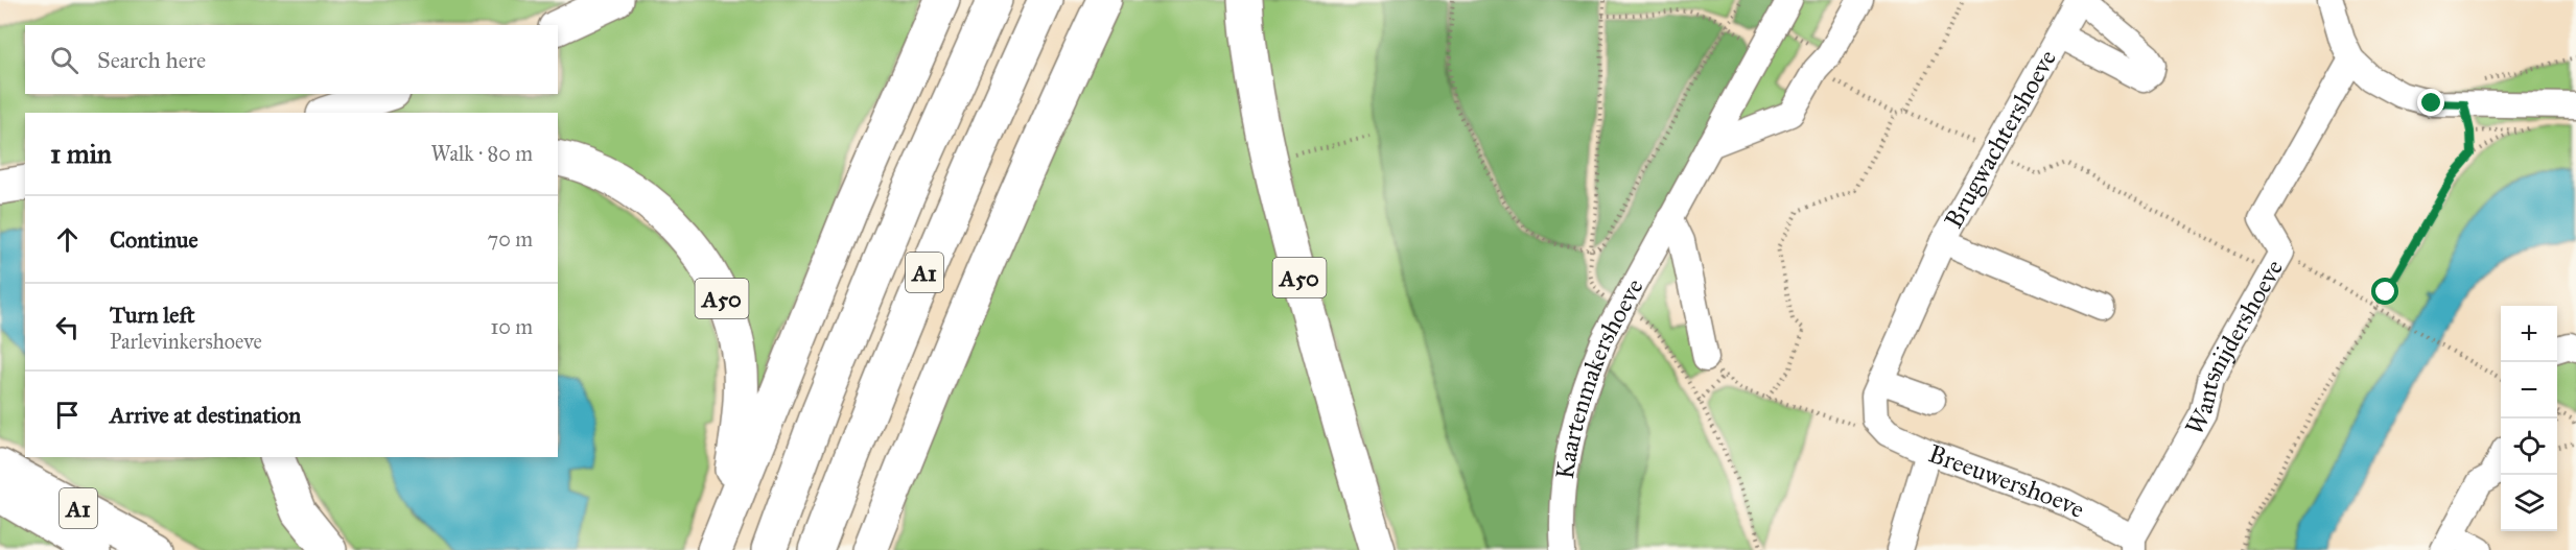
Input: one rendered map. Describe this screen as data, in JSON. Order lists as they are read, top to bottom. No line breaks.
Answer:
{"streets":{"highway":["A1","A50"],"street":["Brugwachtershoeve","Wantsnijdershoeve","Kaartenmakershoeve","Breeuwershoeve"]},"crossings":[["Wantsnijdershoeve","Breeuwershoeve"]],"page":{"search":"Search here","heading":["1 min","Walk · 80 m"],"list":[["Continue","70 m"],["Turn left","Parlevinkershoeve","10 m"],"Arrive at destination"],"map_buttons":["+","−"]}}
